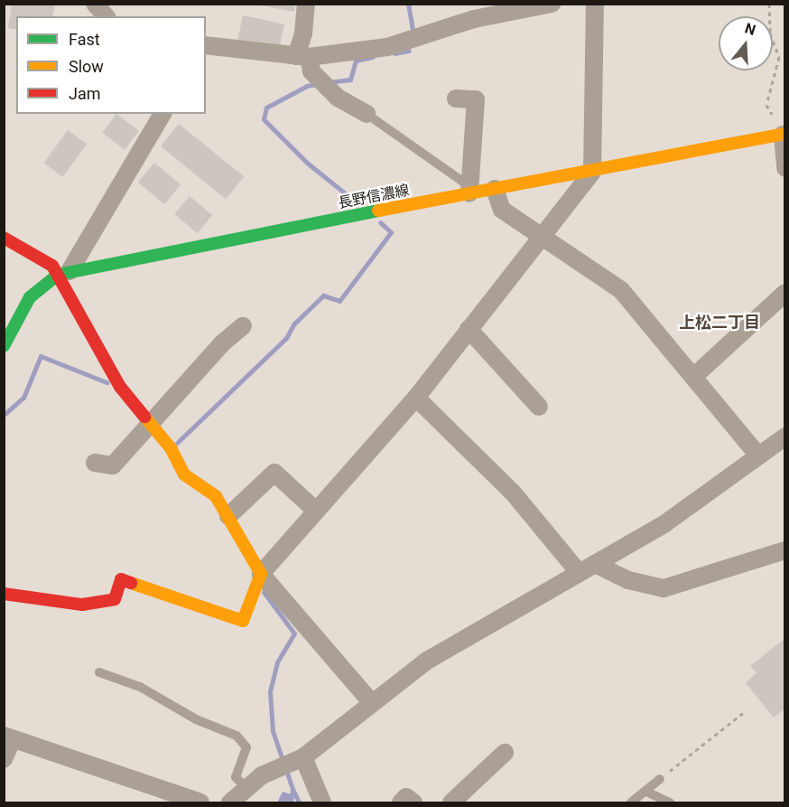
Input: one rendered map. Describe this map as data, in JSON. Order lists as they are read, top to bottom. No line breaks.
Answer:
{"streets":{"main road":["長野信濃線"]},"districts":["上松二丁目"],"legend":["Fast","Slow","Jam"],"north":"top"}
